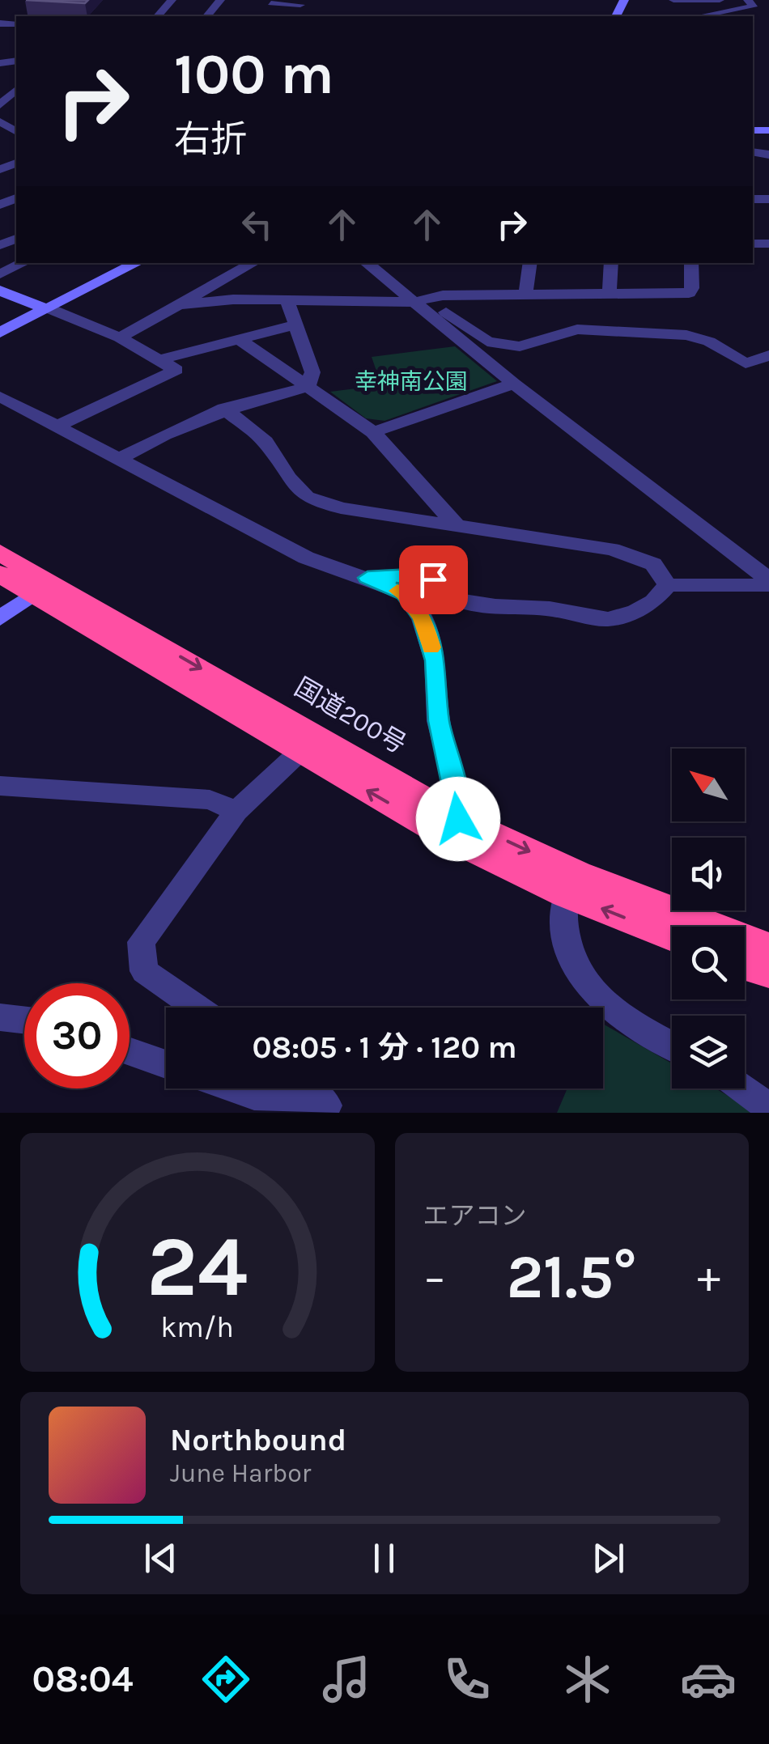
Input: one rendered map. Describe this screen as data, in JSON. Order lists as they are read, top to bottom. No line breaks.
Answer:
{"parks":["幸神南公園"],"north":"top left","page":{"turn":["100 m","右折"],"limit":"30","trip":"08:05 · 1 分 · 120 m","tile":"エアコン","heat":["−","21.5°","+"],"song":["Northbound","June Harbor"],"tabs":"08:04","gauge":["24","km/h"]}}
